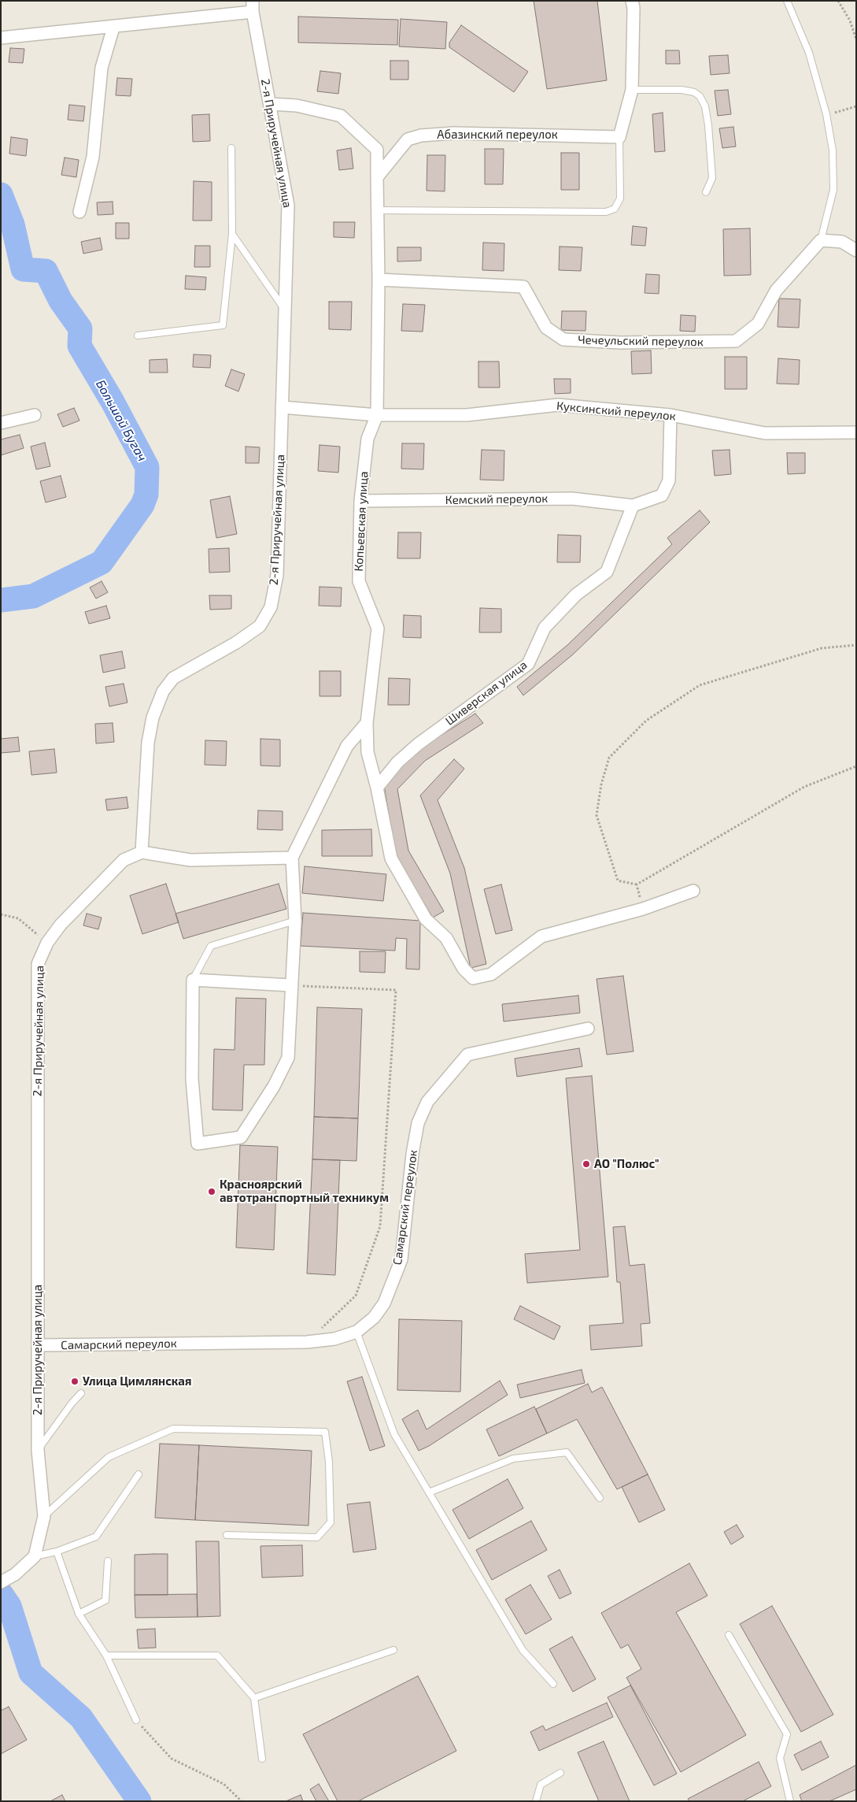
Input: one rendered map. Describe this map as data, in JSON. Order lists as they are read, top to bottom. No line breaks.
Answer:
{"streets":{"street":["Абазинский переулок","2-я Приручейная улица","Чечеульский переулок","Куксинский переулок","Кемский переулок","Копьевская улица","Шиверская улица","Самарский переулок"]},"crossings":[["Абазинский переулок","Копьевская улица"],["2-я Приручейная улица","Куксинский переулок"],["2-я Приручейная улица","Самарский переулок"],["Чечеульский переулок","Копьевская улица"],["Куксинский переулок","Копьевская улица"],["Кемский переулок","Копьевская улица"],["Кемский переулок","Шиверская улица"],["Копьевская улица","Шиверская улица"]],"water":["Большой Бугач"],"places":["АО \"Полюс\"","Красноярский автотранспортный техникум","Улица Цимлянская"]}
